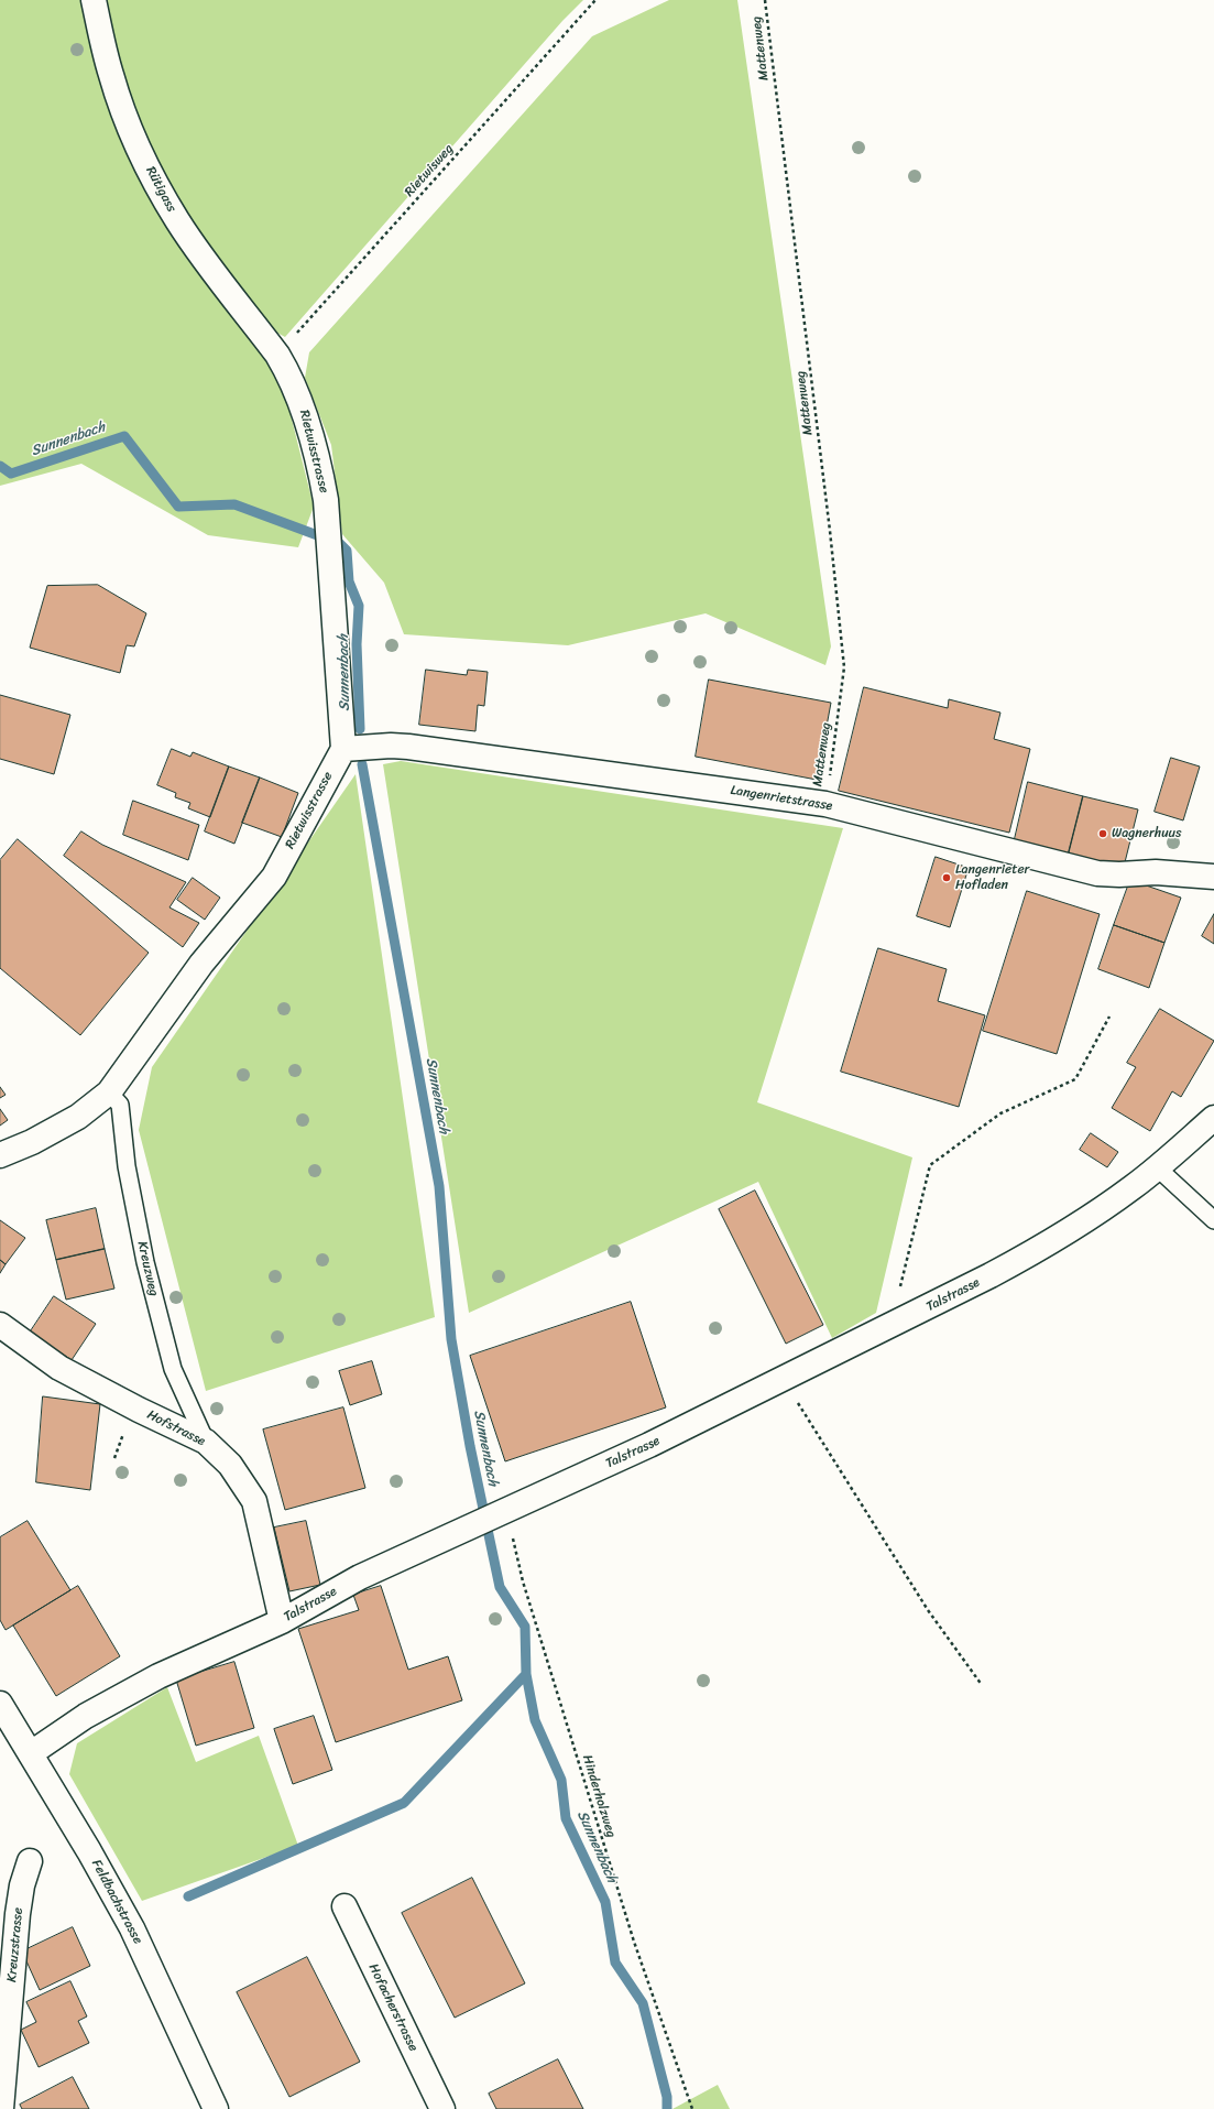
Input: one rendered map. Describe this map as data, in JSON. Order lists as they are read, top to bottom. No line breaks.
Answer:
{"streets":{"street":["Rütigass","Rietwisstrasse","Langenrietstrasse","Talstrasse","Hofstrasse","Feldbachstrasse","Kreuzstrasse","Hofacherstrasse"],"lane":["Kreuzweg"],"path":["Mattenweg","Rietwisweg","Hinderholzweg"]},"crossings":[["Mattenweg","Langenrietstrasse"],["Rietwisweg","Rütigass"],["Rietwisweg","Rietwisstrasse"],["Rütigass","Rietwisstrasse"],["Rietwisstrasse","Langenrietstrasse"],["Rietwisstrasse","Kreuzweg"],["Kreuzweg","Hofstrasse"],["Talstrasse","Hofstrasse"],["Talstrasse","Hinderholzweg"],["Talstrasse","Feldbachstrasse"]],"water":["Sunnenbach"],"places":["Wagnerhuus","Langenrieter Hofladen"]}
